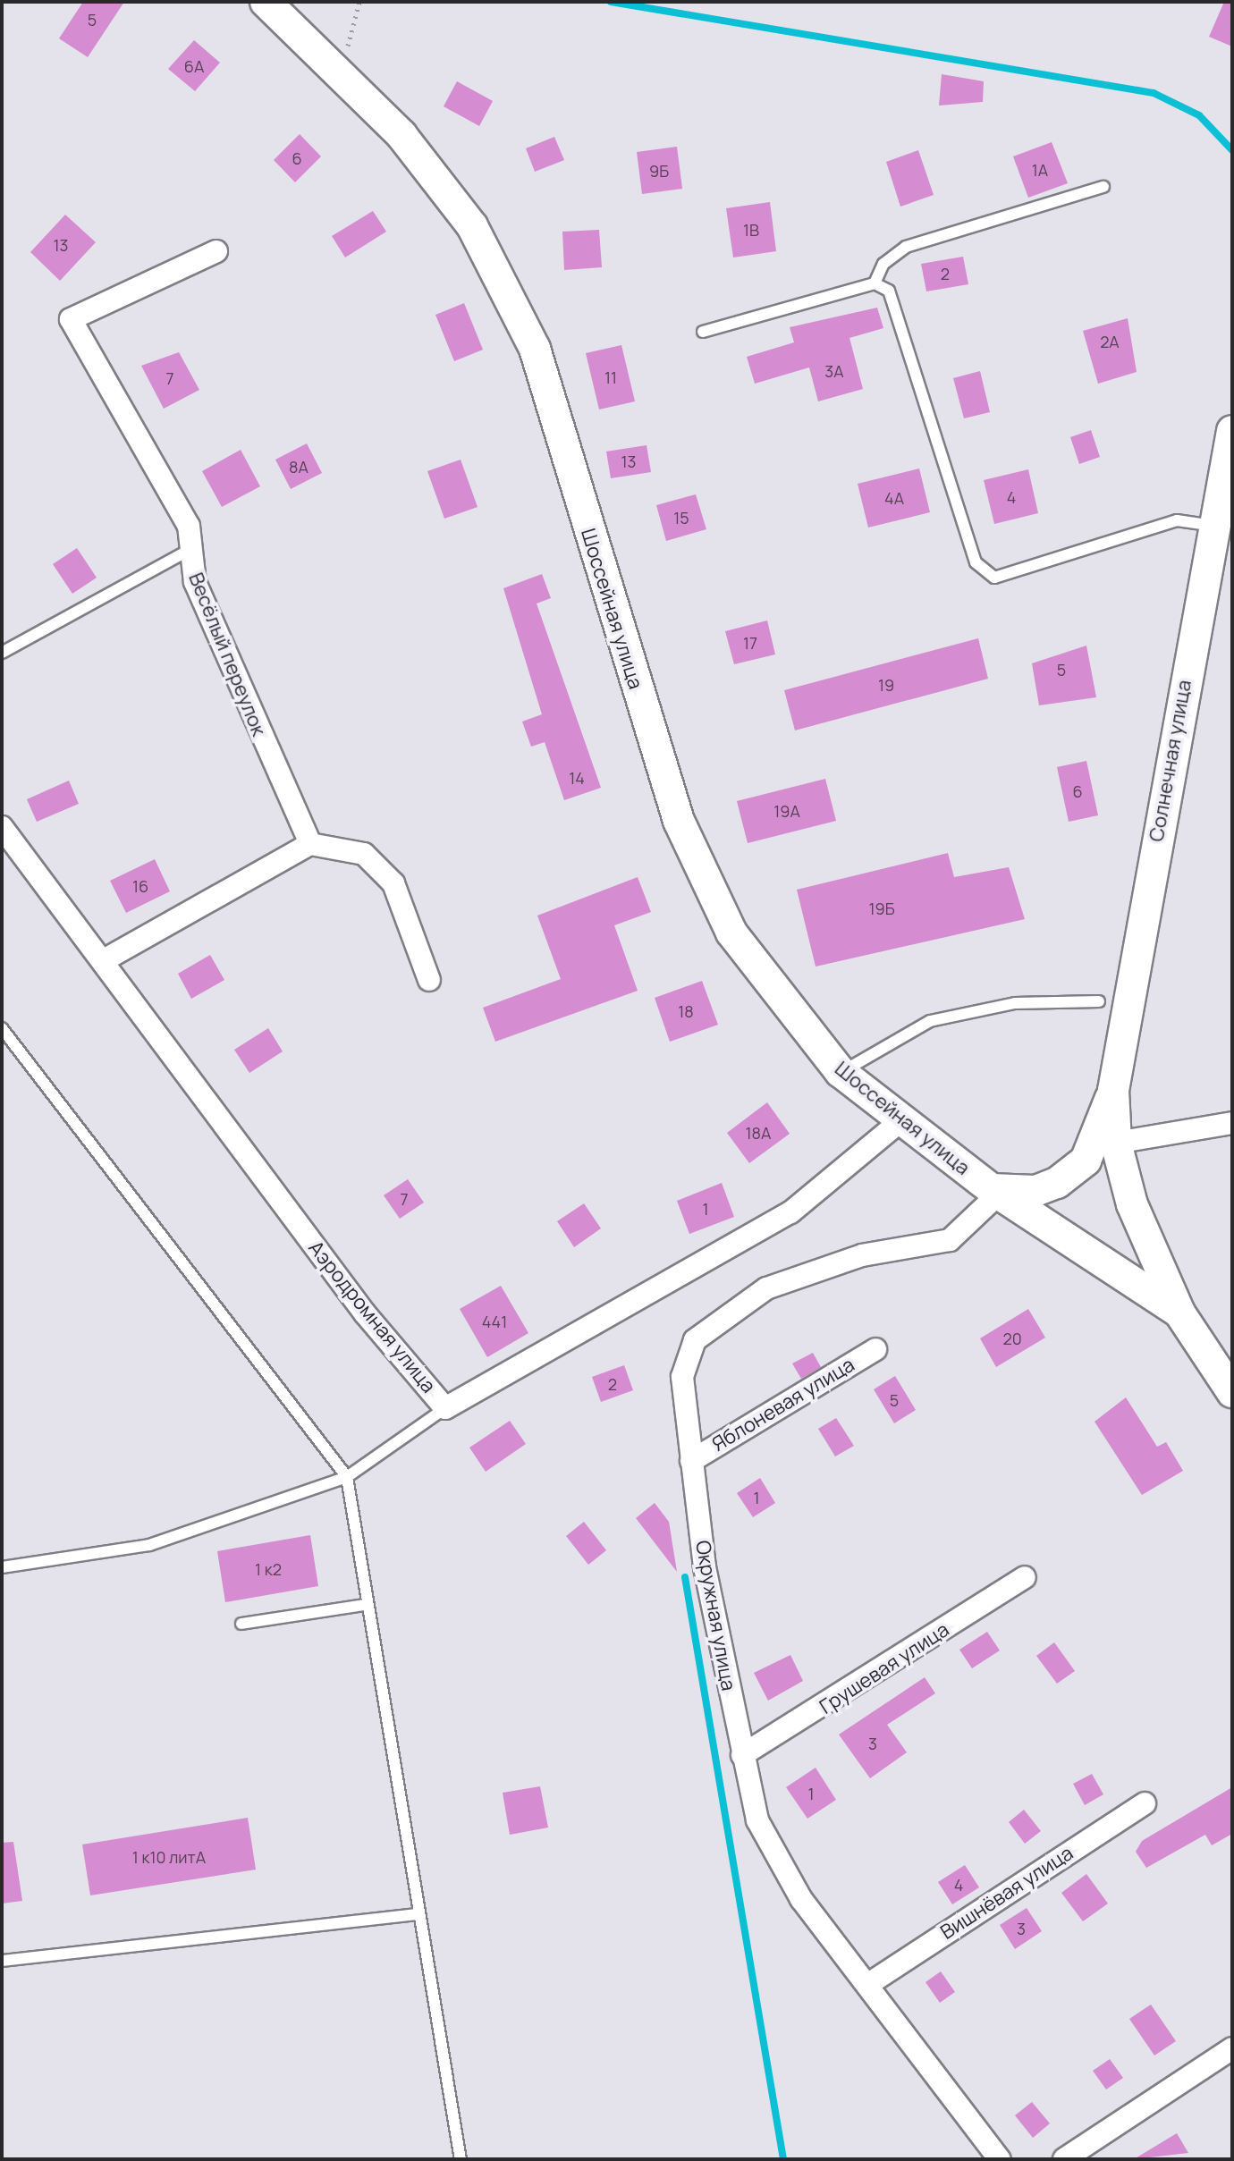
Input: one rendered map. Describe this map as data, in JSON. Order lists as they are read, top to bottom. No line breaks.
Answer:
{"streets":{"main road":["Шоссейная улица","Солнечная улица"],"street":["Весёлый переулок","Аэродромная улица","Яблоневая улица","Окружная улица","Грушевая улица","Вишнёвая улица"]},"crossings":[["Шоссейная улица","Аэродромная улица"],["Шоссейная улица","Окружная улица"],["Яблоневая улица","Окружная улица"],["Окружная улица","Грушевая улица"],["Окружная улица","Вишнёвая улица"]],"house_numbers":["5","6А","6","1А","9Б","1В","13","2","2А","3А","11","7","13","8А","4","4А","15","17","5","19","14","6","19А","16","19Б","18","18А","7","1","441","20","2","5","1","1 к2","3","1","1 к10 литА","4","3"]}
